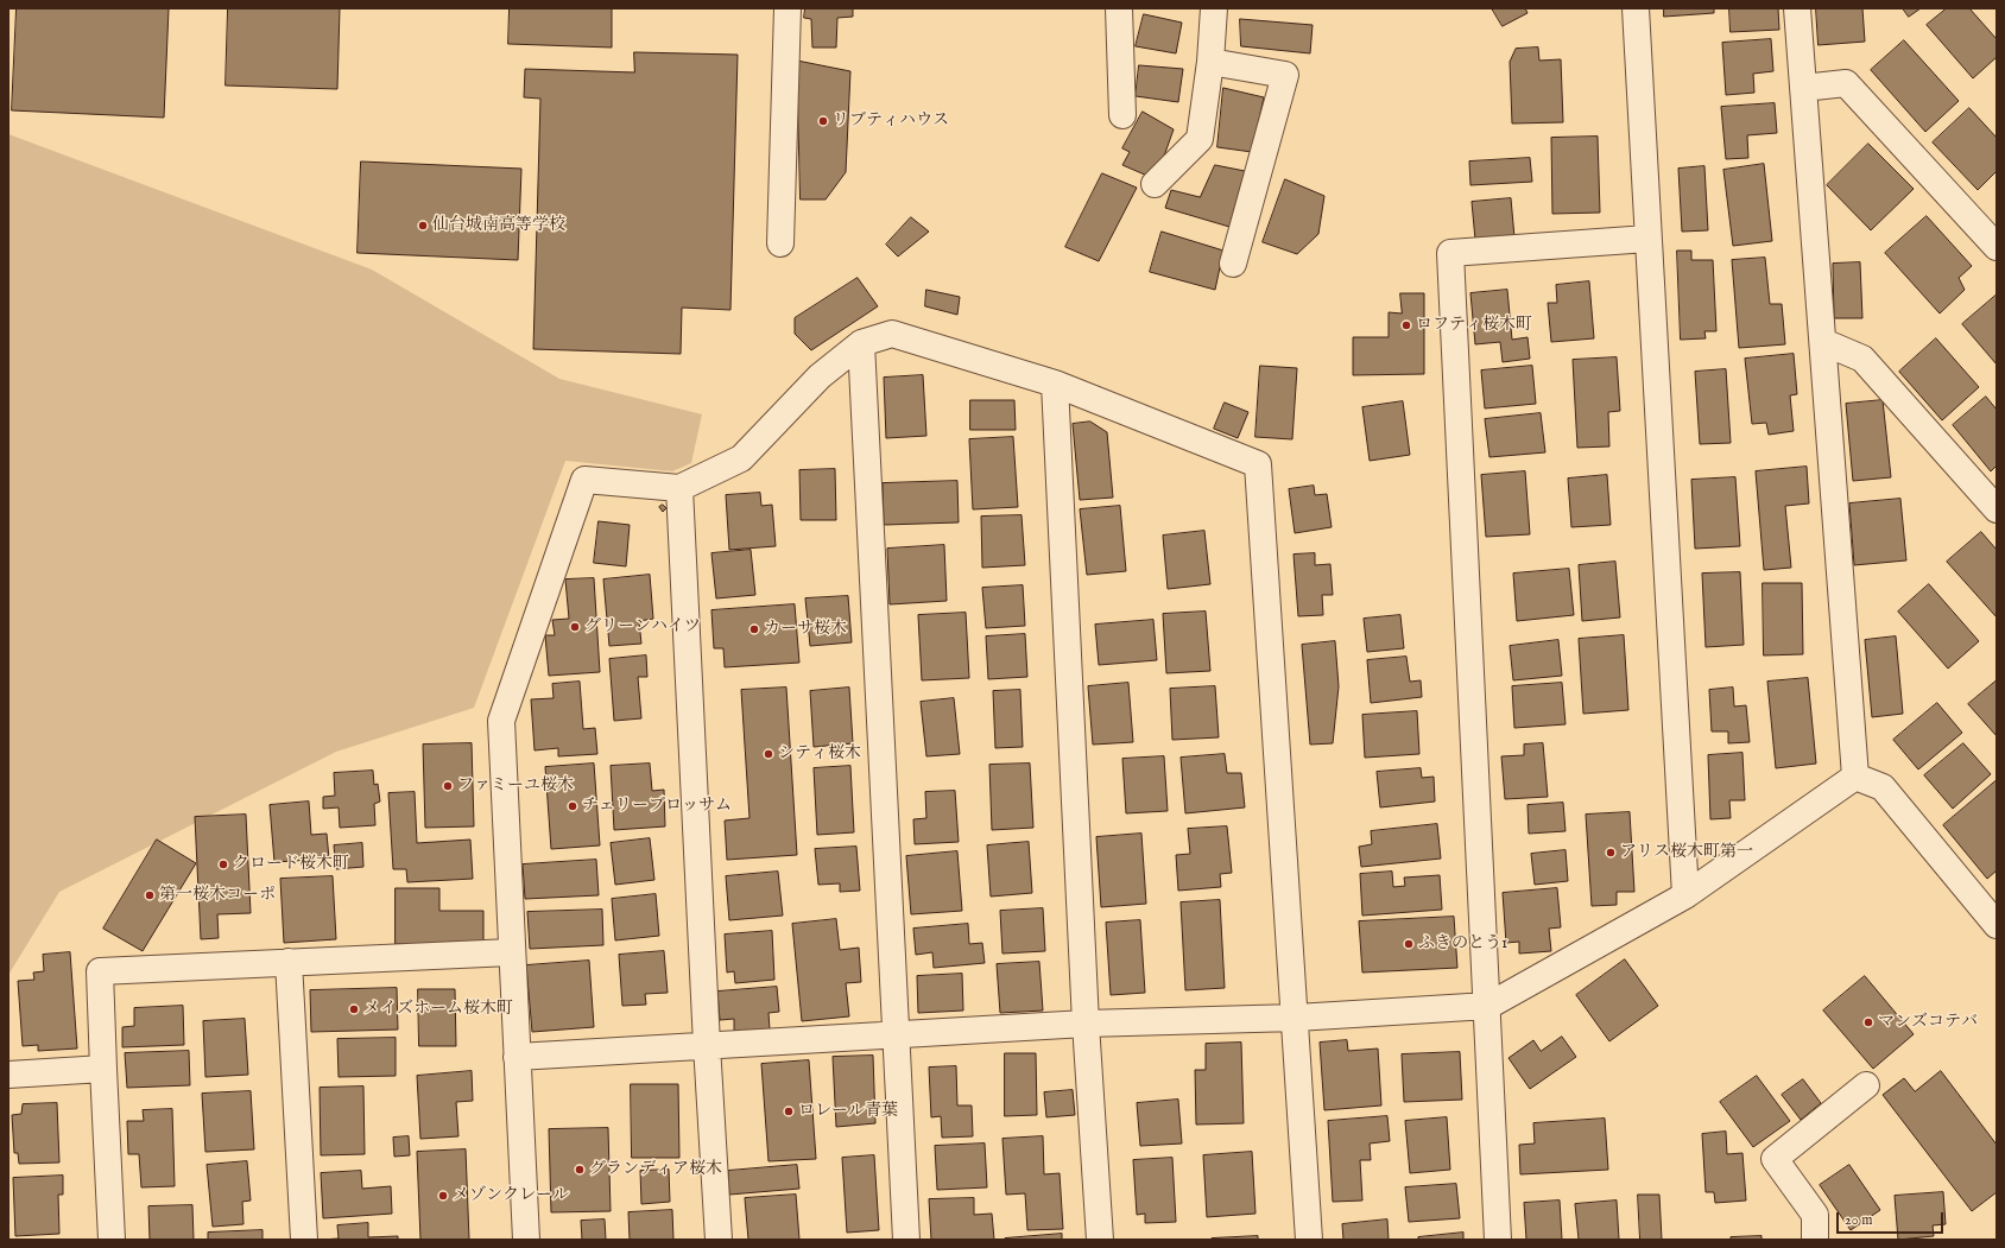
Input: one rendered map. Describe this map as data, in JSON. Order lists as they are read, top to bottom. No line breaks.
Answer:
{"places":["リブティハウス","仙台城南高等学校","ロフティ桜木町","グリーンハイツ","カーサ桜木","シティ桜木","ファミーユ桜木","チェリーブロッサム","アリス桜木町第一","クロード桜木町","第一桜木コーポ","ふきのとう1","メイズホーム桜木町","マンズコテバ","ロレール青葉","グランディア桜木","メゾンクレール"],"scale_bar":"20 m"}
